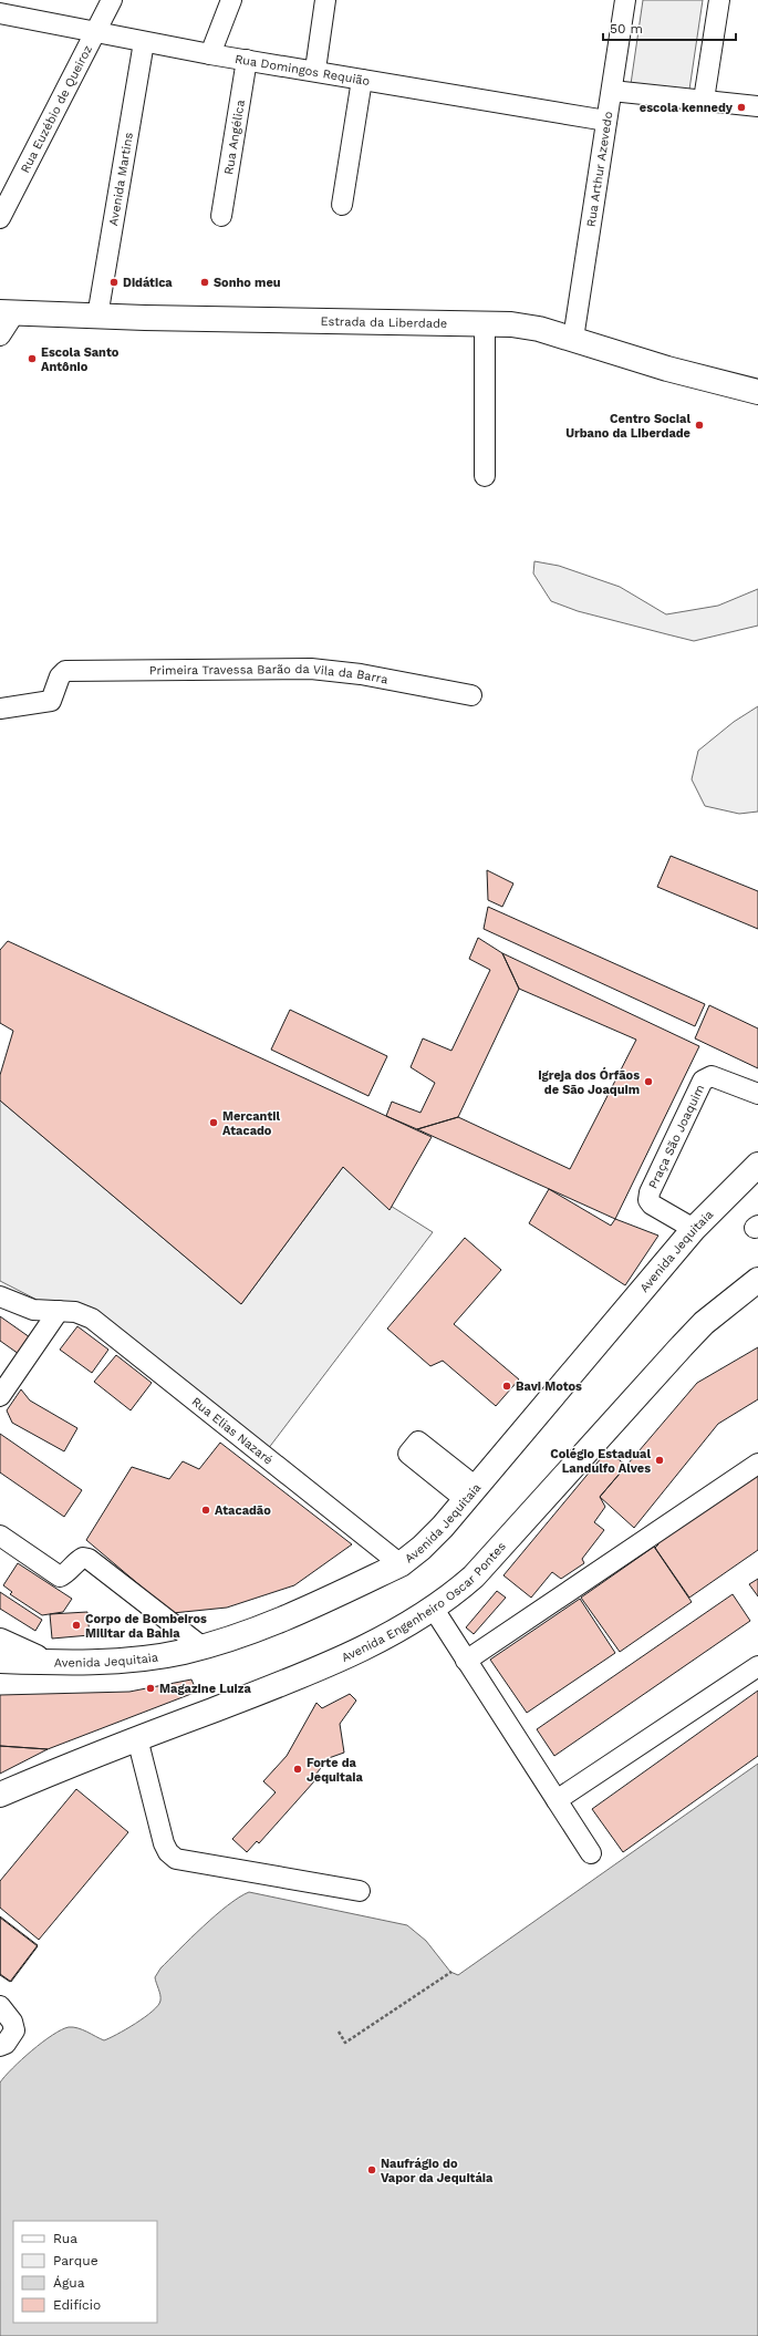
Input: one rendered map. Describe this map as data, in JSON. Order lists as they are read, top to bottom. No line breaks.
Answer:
{"streets":{"main road":["Estrada da Liberdade","Avenida Jequitaia","Avenida Engenheiro Oscar Pontes"],"street":["Rua Domingos Requião","Rua Euzébio de Queiroz","Rua Angélica","Rua Arthur Azevedo","Avenida Martins","Primeira Travessa Barão da Vila da Barra","Praça São Joaquim","Rua Elias Nazaré"]},"crossings":[["Rua Domingos Requião","Rua Euzébio de Queiroz"],["Rua Domingos Requião","Rua Angélica"],["Rua Domingos Requião","Rua Arthur Azevedo"],["Rua Domingos Requião","Avenida Martins"],["Rua Arthur Azevedo","Estrada da Liberdade"],["Avenida Martins","Estrada da Liberdade"],["Praça São Joaquim","Avenida Jequitaia"],["Avenida Jequitaia","Rua Elias Nazaré"]],"places":["escola kennedy","Didática","Sonho meu","Escola Santo Antônio","Centro Social Urbano da Liberdade","Igreja dos Órfãos de São Joaquim","Mercantil Atacado","Bavi Motos","Colégio Estadual Landulfo Alves","Atacadão","Corpo de Bombeiros Militar da Bahia","Magazine Luiza","Forte da Jequitaia","Naufrágio do Vapor da Jequitáia"],"legend":["Rua","Parque","Água","Edifício"],"scale_bar":"50 m"}
